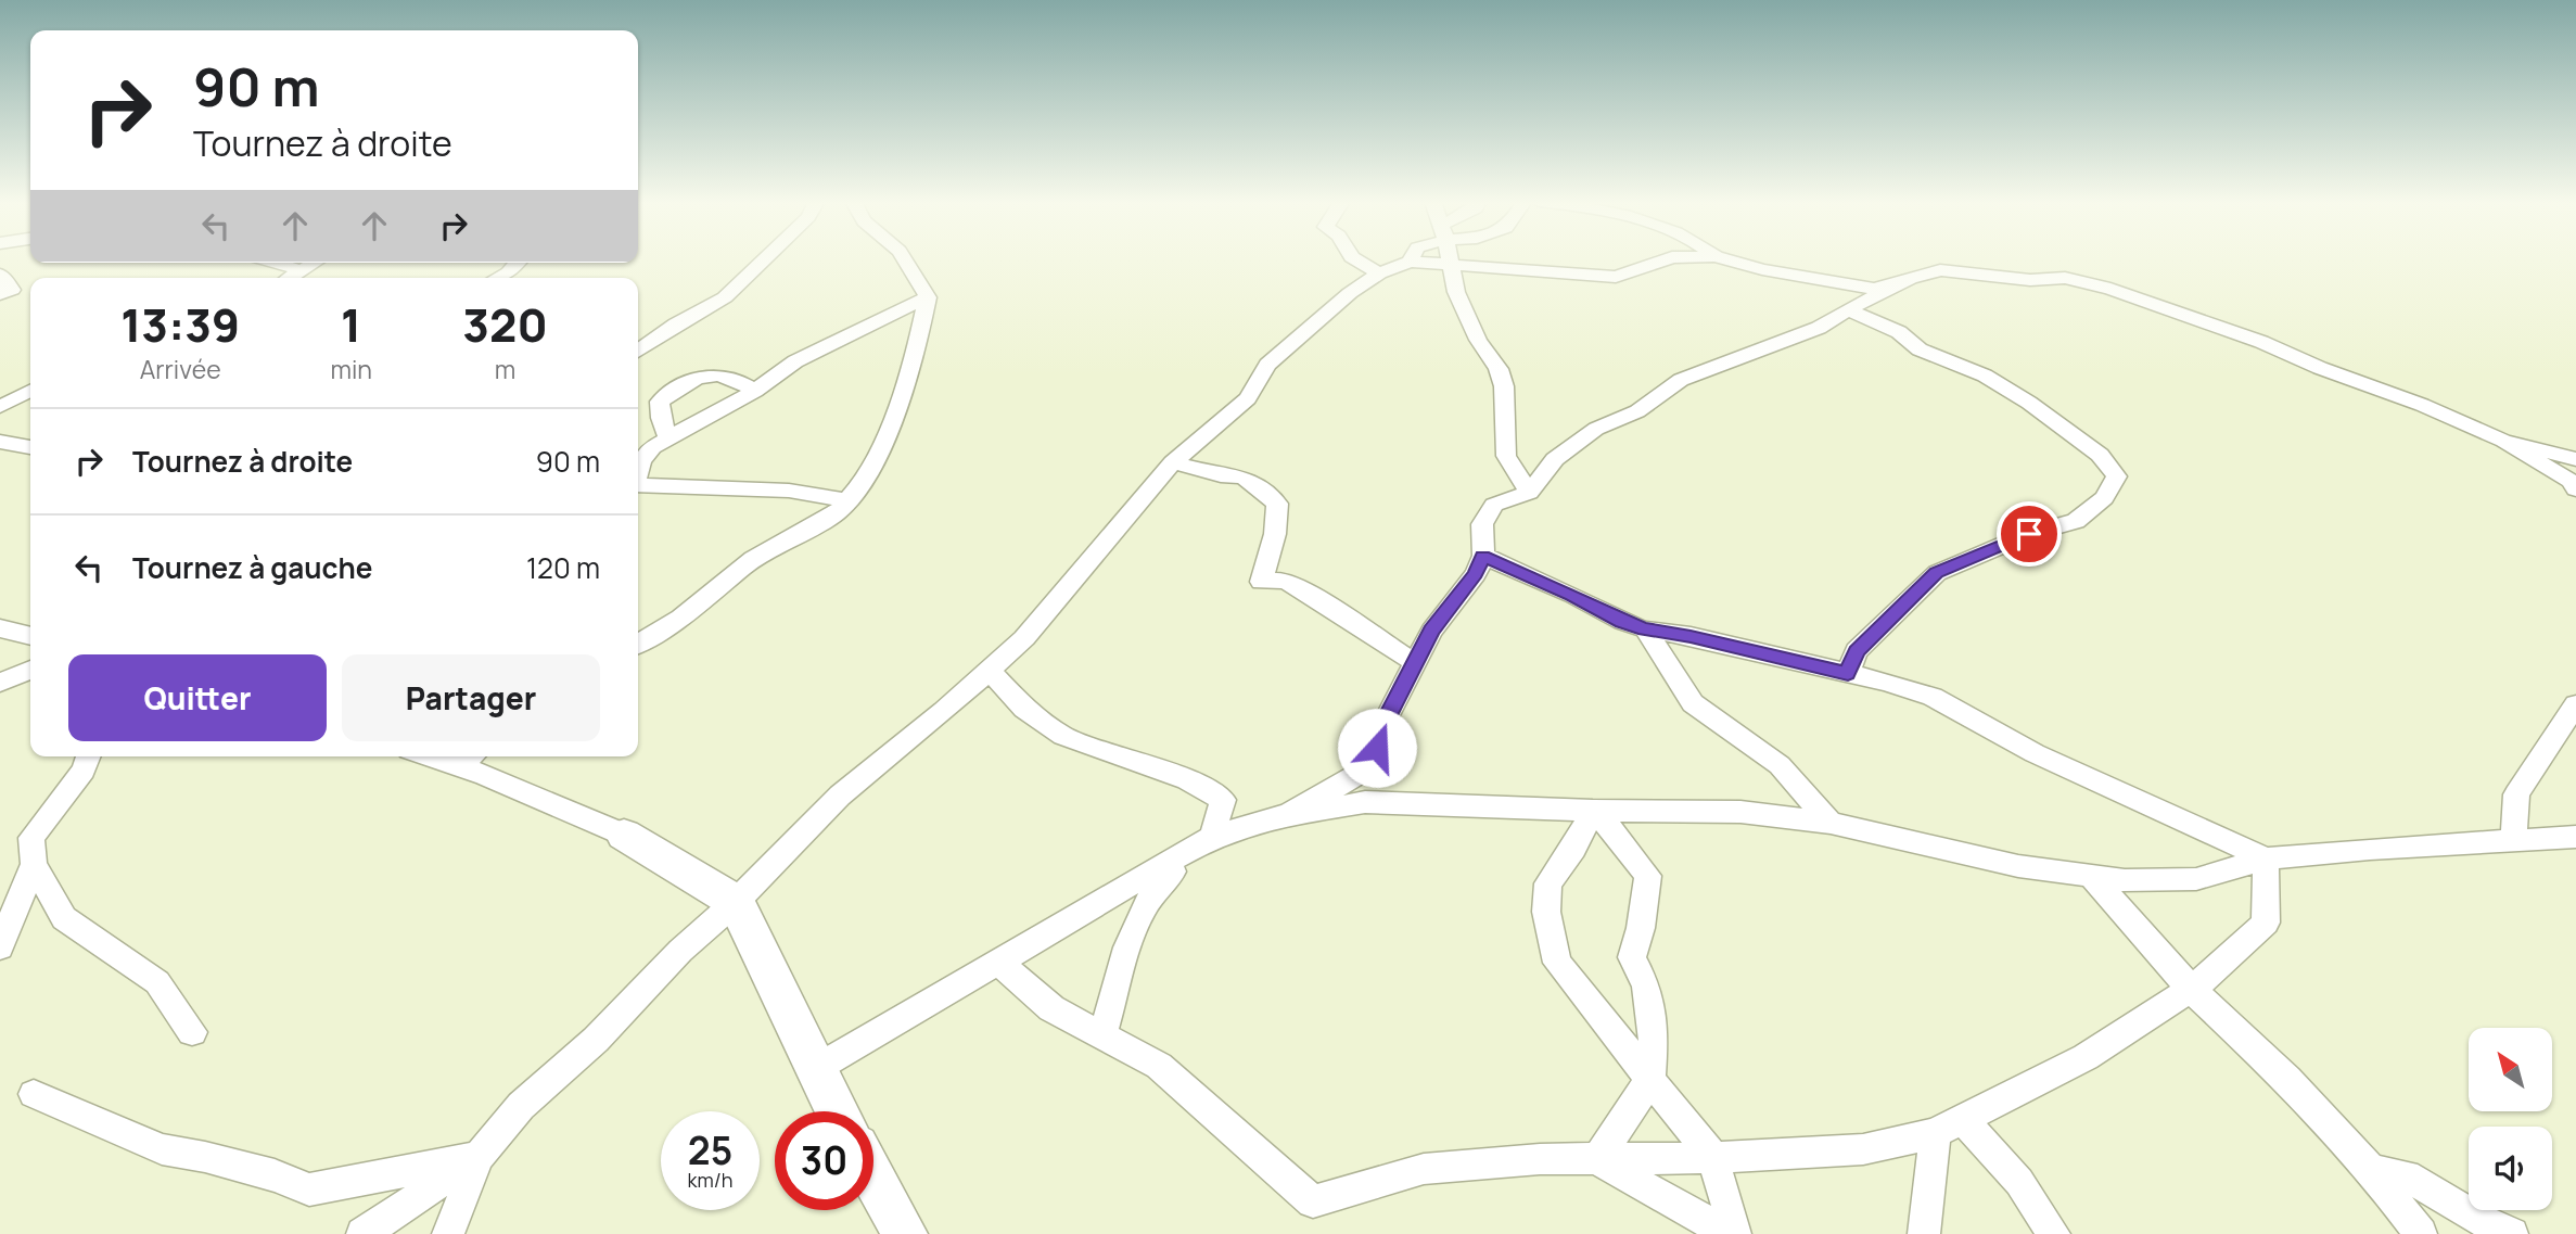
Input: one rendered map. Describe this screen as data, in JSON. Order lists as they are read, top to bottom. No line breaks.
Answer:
{"north":"top left","page":{"turn":["90 m","Tournez à droite"],"eta":["13:39","Arrivée","1","min","320","m"],"list":[{"name":"Tournez à droite","value":"90 m"},{"name":"Tournez à gauche","value":"120 m"}],"buttons":["Quitter","Partager"],"speed":"25 km/h","limit":"30"}}
